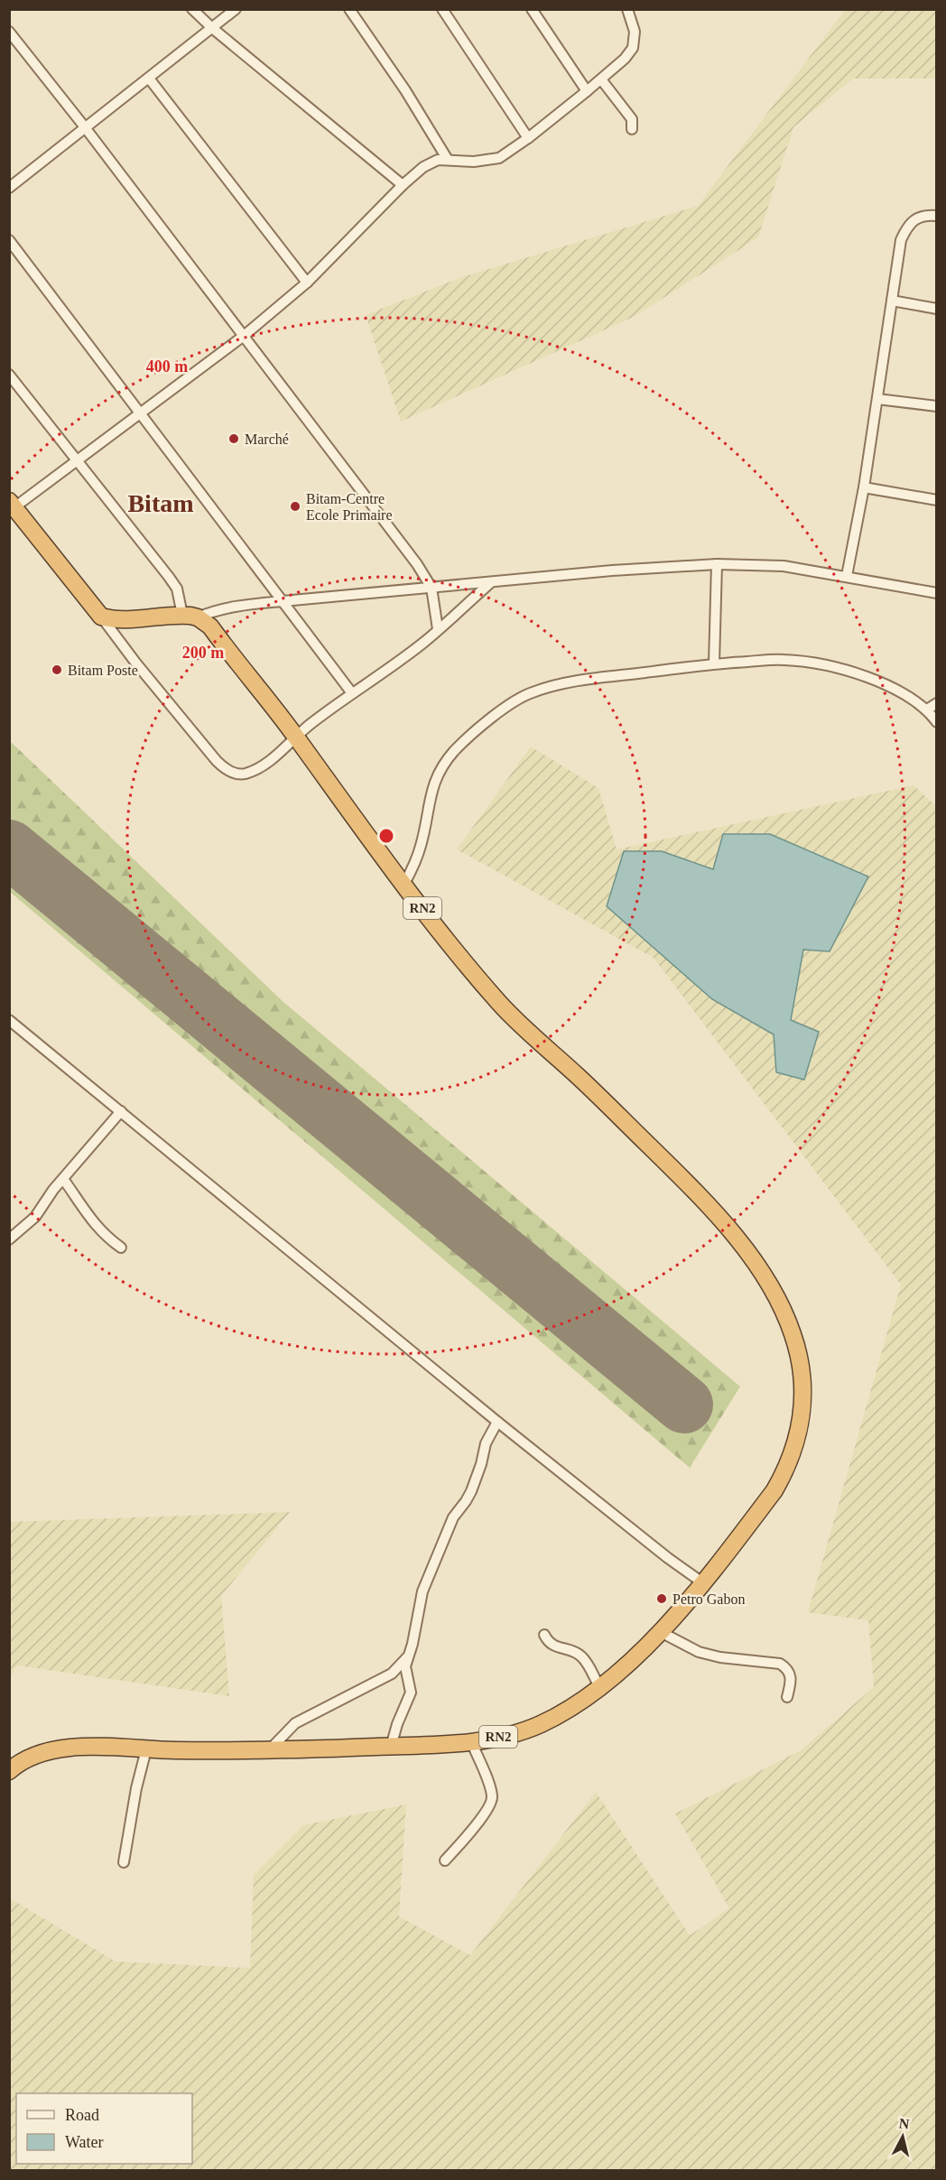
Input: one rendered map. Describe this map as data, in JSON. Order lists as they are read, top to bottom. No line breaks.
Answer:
{"streets":{"highway":["RN2"]},"districts":["Bitam"],"places":["Marché","Bitam-Centre Ecole Primaire","Bitam Poste","Petro Gabon"],"legend":["Road","Water"],"north":"top","rings":["400 m","200 m"]}
